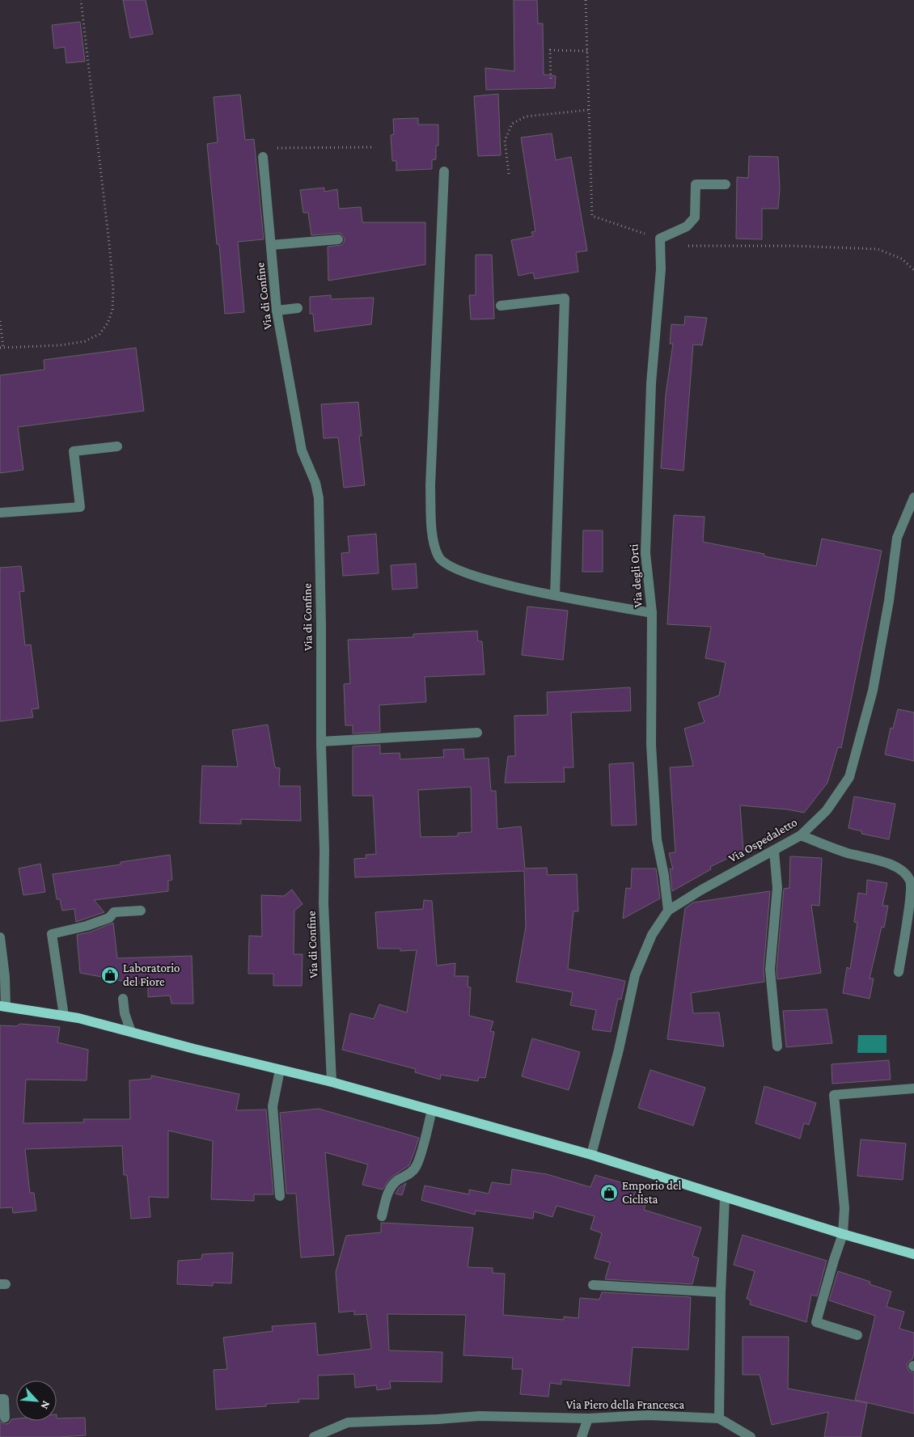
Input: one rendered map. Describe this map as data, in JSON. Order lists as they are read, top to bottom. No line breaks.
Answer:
{"streets":{"street":["Via di Confine","Via degli Orti","Via Ospedaletto","Via Piero della Francesca"]},"crossings":[["Via degli Orti","Via Ospedaletto"]],"places":{"shop":["Laboratorio del Fiore","Emporio del Ciclista"]},"north":"bottom right"}
